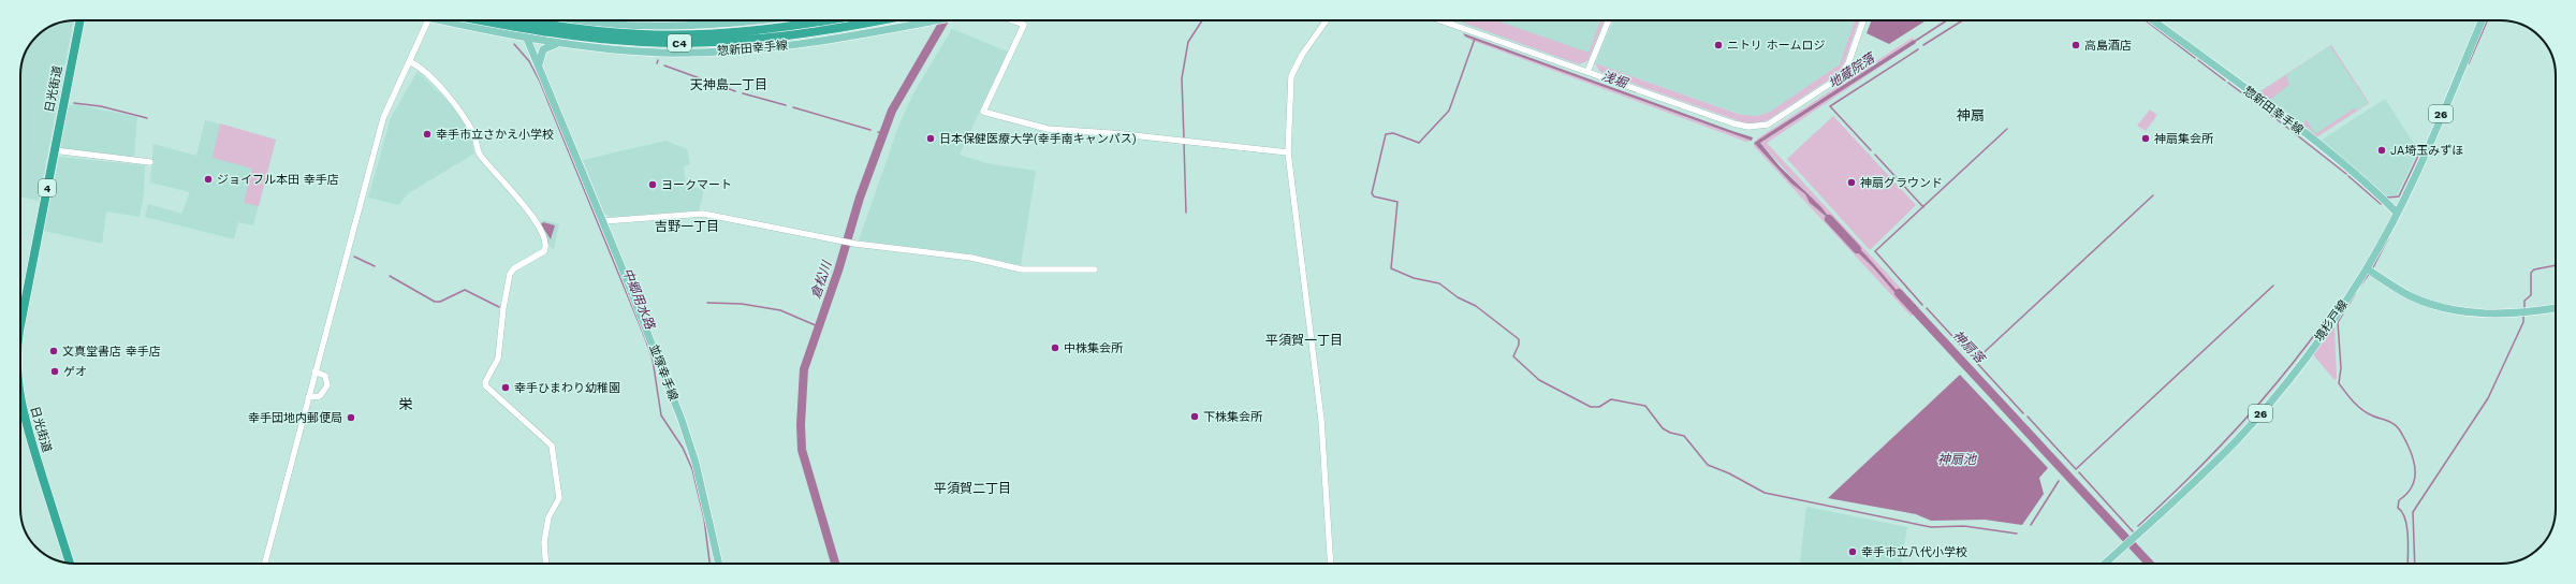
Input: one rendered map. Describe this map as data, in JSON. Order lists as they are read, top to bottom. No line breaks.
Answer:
{"streets":{"highway":["C4","日光街道","4"],"main road":["惣新田幸手線","26","境杉戸線","並塚幸手線"]},"crossings":[["惣新田幸手線","境杉戸線"],["惣新田幸手線","並塚幸手線"]],"districts":["天神島一丁目","神扇","吉野一丁目","平須賀一丁目","栄","平須賀二丁目"],"water":["地蔵院落","浅堀","倉松川","中郷用水路","神扇落","神扇池"],"places":["ニトリ ホームロジ","高島酒店","幸手市立さかえ小学校","日本保健医療大学(幸手南キャンパス)","神扇集会所","JA埼玉みずほ","ジョイフル本田 幸手店","神扇グラウンド","ヨークマート","中株集会所","文真堂書店 幸手店","ゲオ","幸手ひまわり幼稚園","下株集会所","幸手団地内郵便局","幸手市立八代小学校"]}
